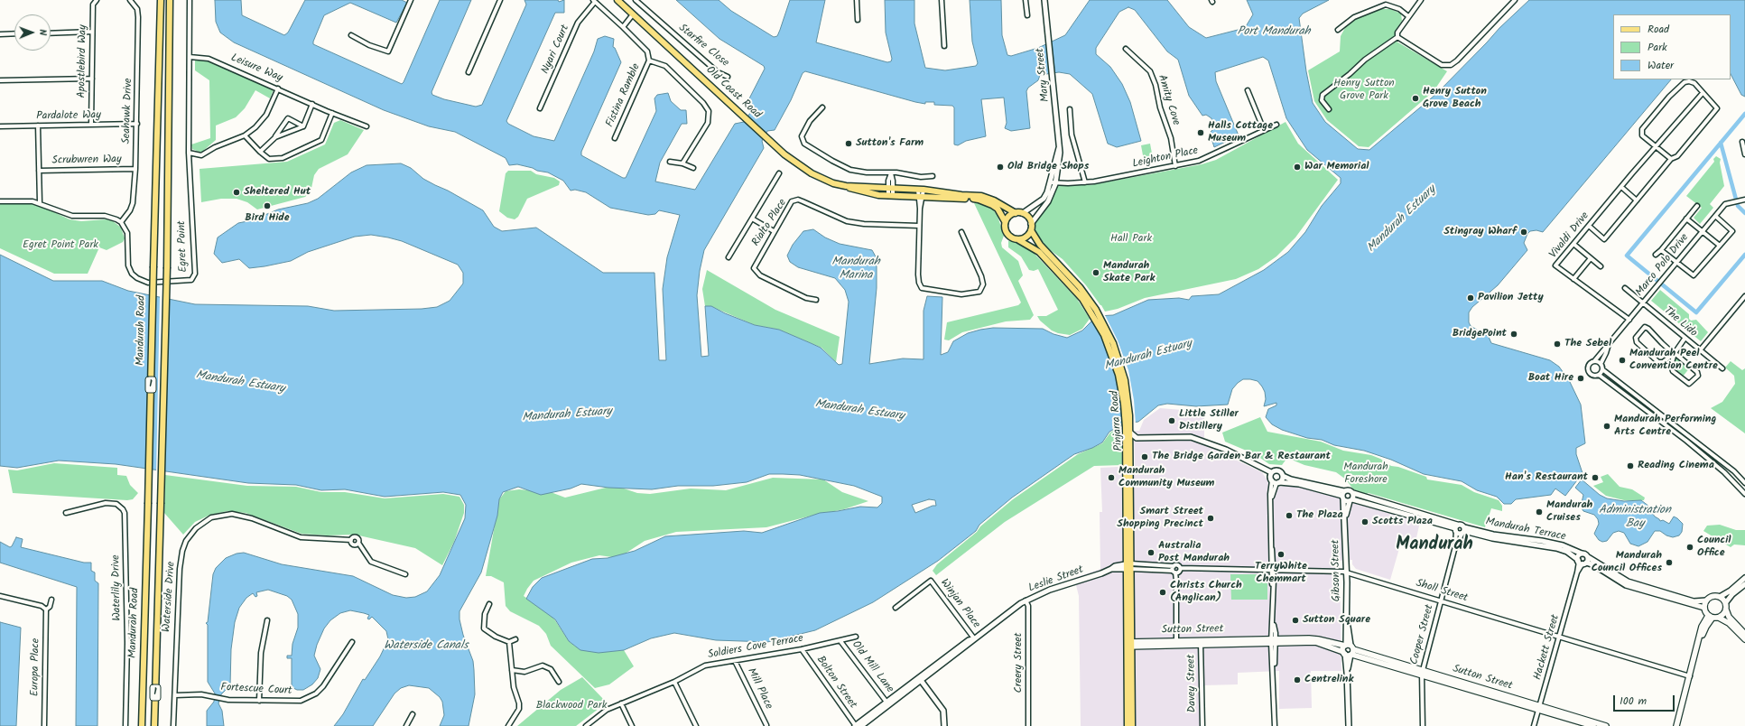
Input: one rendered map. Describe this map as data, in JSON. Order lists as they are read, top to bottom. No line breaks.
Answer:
{"streets":{"main road":["Old Coast Road","Mandurah Road","1","Pinjarra Road","Sutton Street"],"street":["Starfire Close","Nyari Court","Apostlebird Way","Leisure Way","Mary Street","Fistina Ramble","Amity Cove","Seahawk Drive","Pardalote Way","Leighton Place","Scrubwren Way","Rialto Place","Vivaldi Drive","Egret Point","Marco Polo Drive","The Lido","Mandurah Terrace","Gibson Street","Leslie Street","Waterlily Drive","Sholl Street","Waterside Drive","Winjan Place","Cooper Street","Soldiers Cove Terrace","Hackett Street","Creery Street","Europa Place","Old Mill Lane","Bolton Street","Davey Street","Mill Place","Fortescue Court"]},"crossings":[["Nyari Court","Fistina Ramble"],["Apostlebird Way","Pardalote Way"],["Leisure Way","Egret Point"],["Mary Street","Old Coast Road"],["Mary Street","Leighton Place"],["Mary Street","Pinjarra Road"],["Old Coast Road","Pinjarra Road"],["Amity Cove","Leighton Place"],["Seahawk Drive","Pardalote Way"],["Seahawk Drive","Scrubwren Way"],["Seahawk Drive","Egret Point"],["Vivaldi Drive","Marco Polo Drive"],["Marco Polo Drive","The Lido"],["Pinjarra Road","Leslie Street"],["Pinjarra Road","Sholl Street"],["Pinjarra Road","Sutton Street"],["Mandurah Terrace","Cooper Street"],["Mandurah Terrace","Hackett Street"],["Gibson Street","Sholl Street"],["Gibson Street","Sutton Street"],["Leslie Street","Sholl Street"],["Leslie Street","Winjan Place"],["Leslie Street","Creery Street"],["Leslie Street","Old Mill Lane"],["Leslie Street","Bolton Street"],["Sholl Street","Cooper Street"],["Sholl Street","Hackett Street"],["Waterside Drive","Fortescue Court"],["Sutton Street","Cooper Street"],["Sutton Street","Hackett Street"],["Sutton Street","Davey Street"],["Soldiers Cove Terrace","Old Mill Lane"],["Soldiers Cove Terrace","Bolton Street"],["Soldiers Cove Terrace","Mill Place"]],"districts":["Mandurah"],"water":["Port Mandurah","Mandurah Estuary","Mandurah Marina","Administration Bay","Waterside Canals"],"parks":["Henry Sutton Grove Park","Hall Park","Egret Point Park","Mandurah Foreshore","Blackwood Park"],"places":["Henry Sutton Grove Beach","Halls Cottage Museum","Sutton's Farm","Old Bridge Shops","War Memorial","Sheltered Hut","Bird Hide","Stingray Wharf","Mandurah Skate Park","Pavilion Jetty","BridgePoint","The Sebel","Mandurah Peel Convention Centre","Boat Hire","Little Stiller Distillery","Mandurah Performing Arts Centre","The Bridge Garden Bar & Restaurant","Reading Cinema","Mandurah Community Museum","Han's Restaurant","Mandurah Cruises","The Plaza","Smart Street Shopping Precinct","Scotts Plaza","Council Office","Australia Post Mandurah","TerryWhite Chemmart","Mandurah Council Offices","Christs Church (Anglican)","Sutton Square","Centrelink"],"legend":["Road","Park","Water"],"scale_bar":"100 m","north":"right"}
